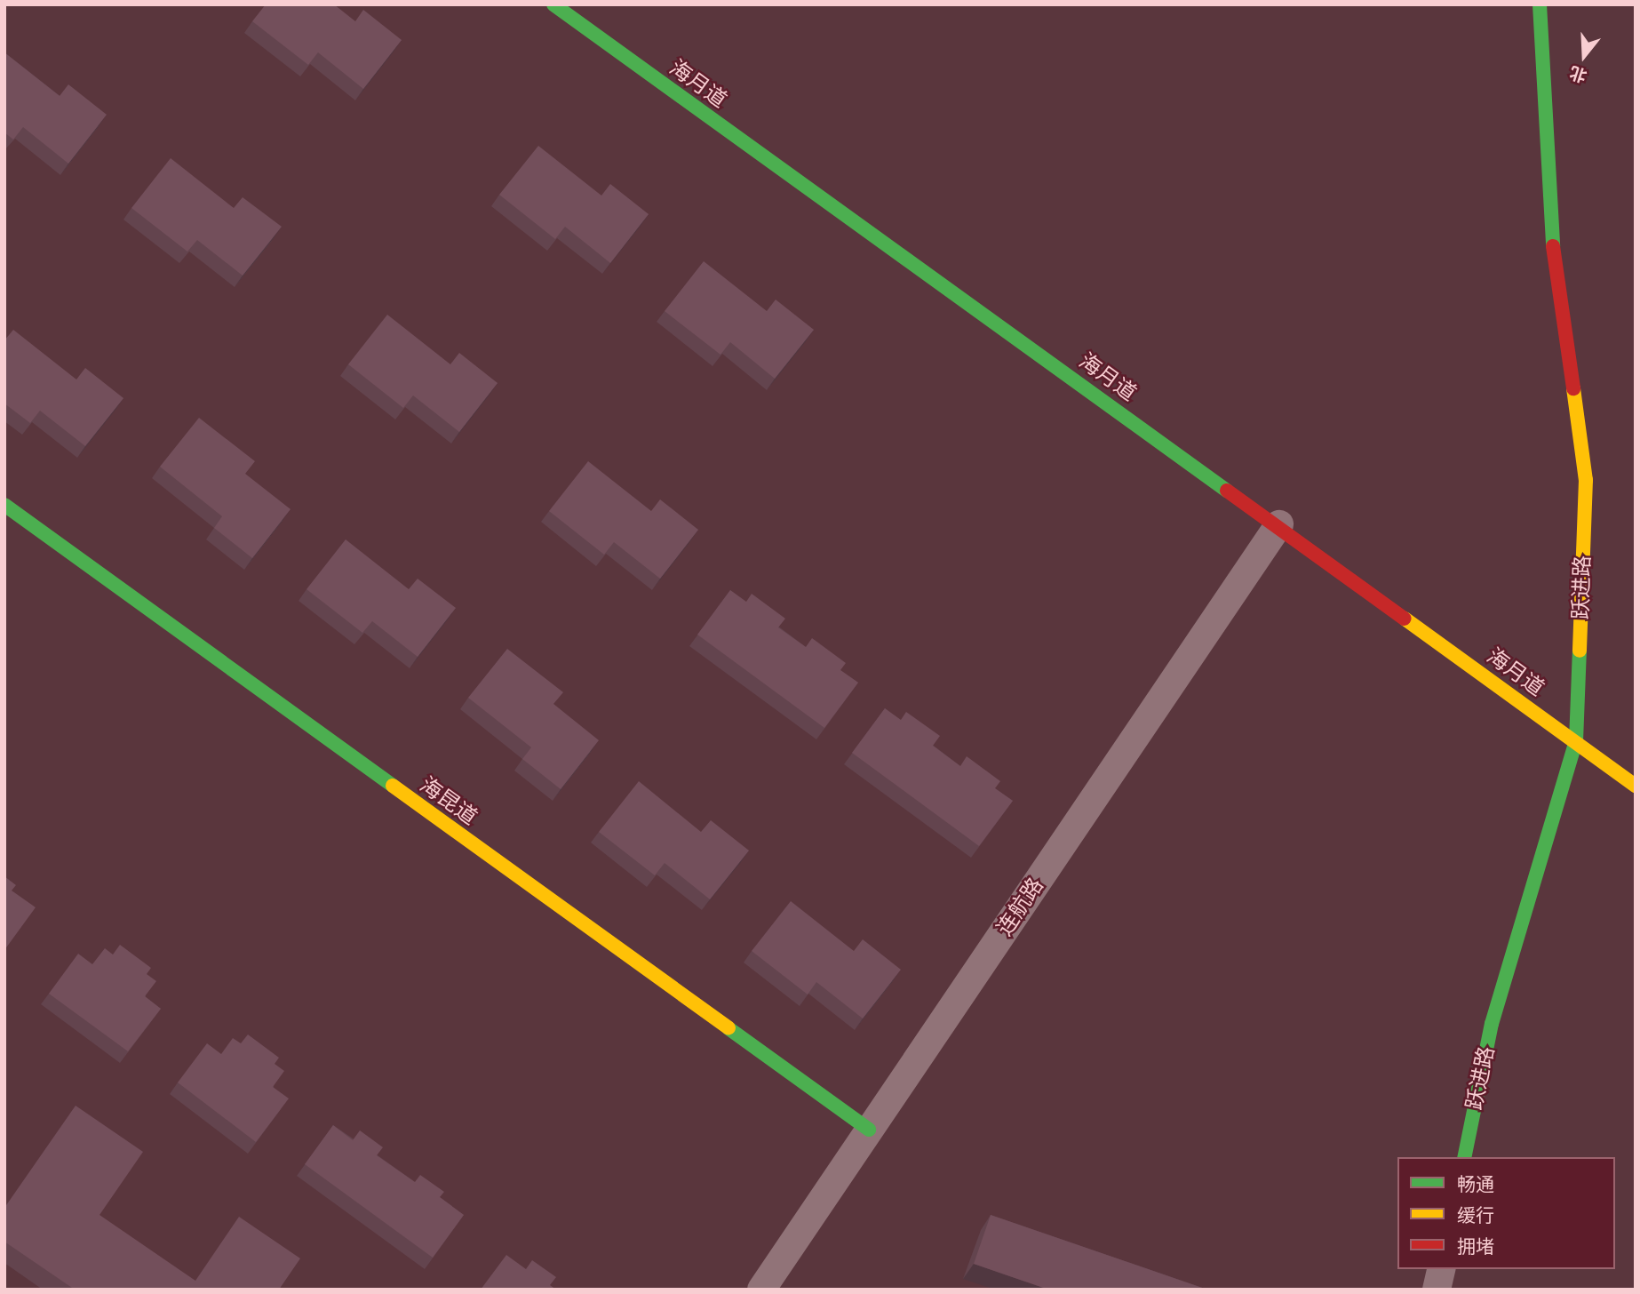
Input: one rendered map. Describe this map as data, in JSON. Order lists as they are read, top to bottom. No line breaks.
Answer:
{"streets":{"street":["海月道","跃进路","海昆道","连航路"]},"crossings":[["海月道","跃进路"],["海月道","连航路"],["海昆道","连航路"]],"legend":["畅通","缓行","拥堵"],"north":"bottom"}
